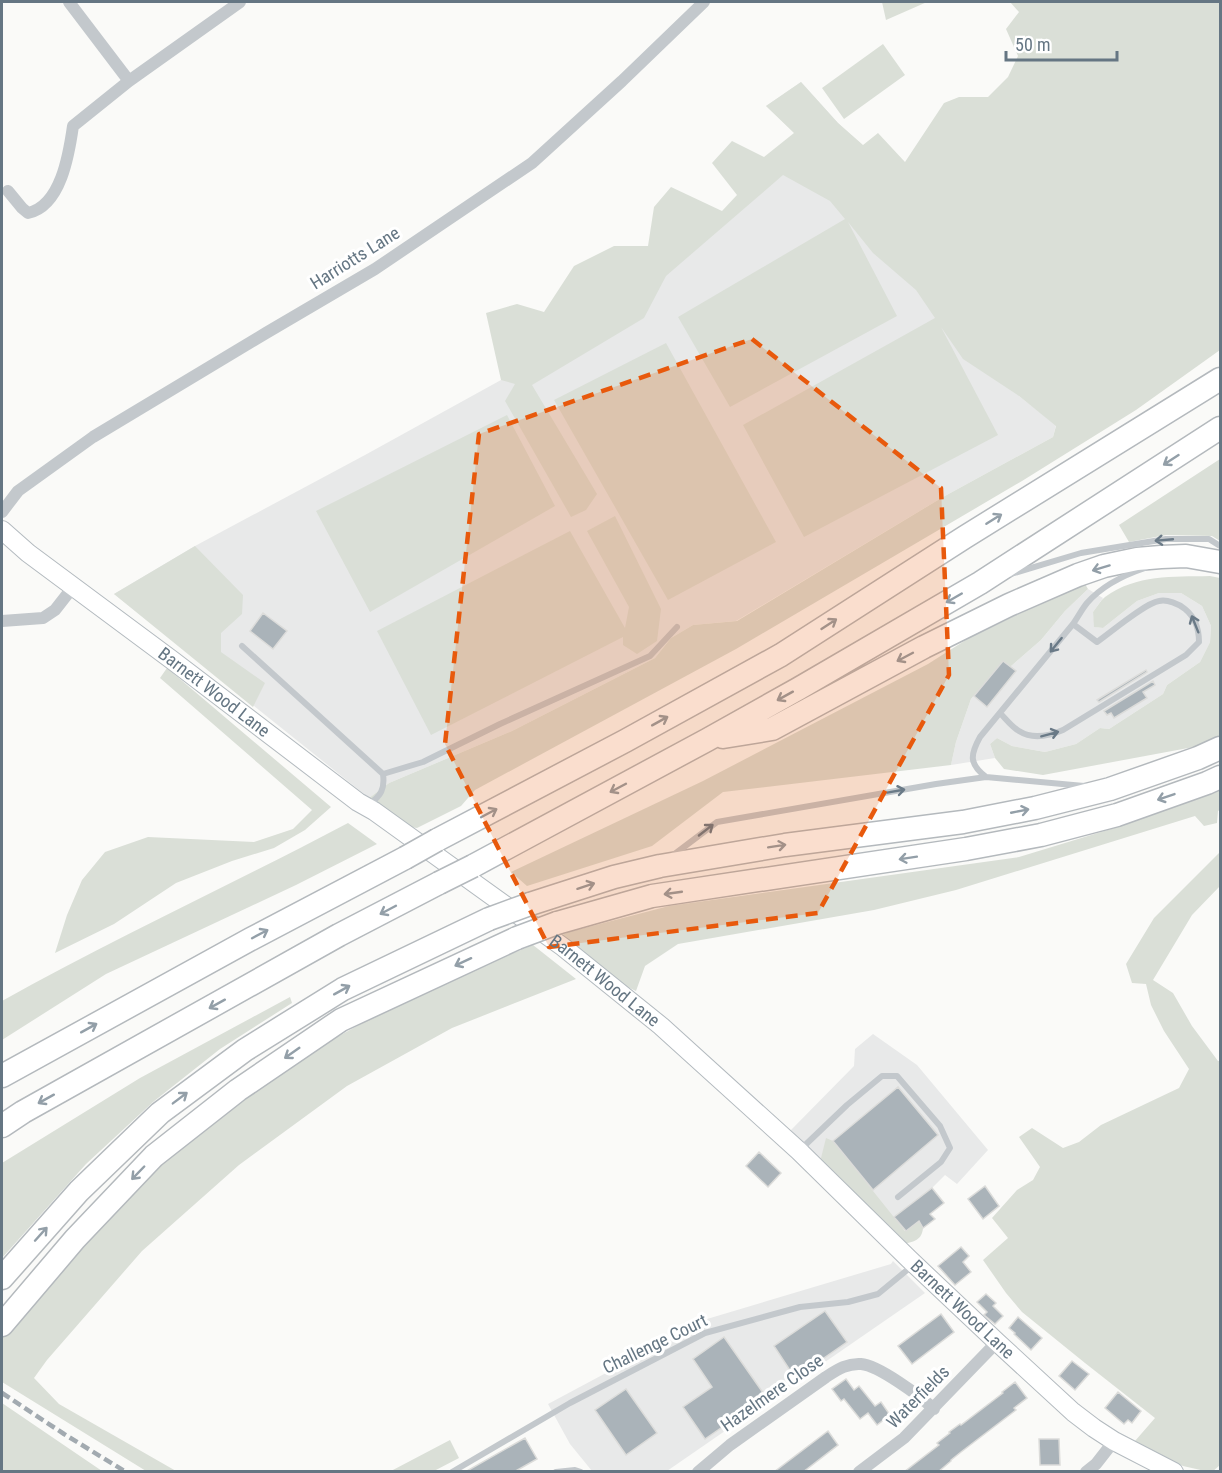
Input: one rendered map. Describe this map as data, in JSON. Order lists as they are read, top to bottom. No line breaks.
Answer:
{"streets":{"street":["Harriotts Lane","Barnett Wood Lane","Hazelmere Close","Waterfields"],"lane":["Challenge Court"]},"crossings":[["Barnett Wood Lane","Challenge Court"],["Barnett Wood Lane","Waterfields"],["Hazelmere Close","Waterfields"]],"scale_bar":"50 m"}
